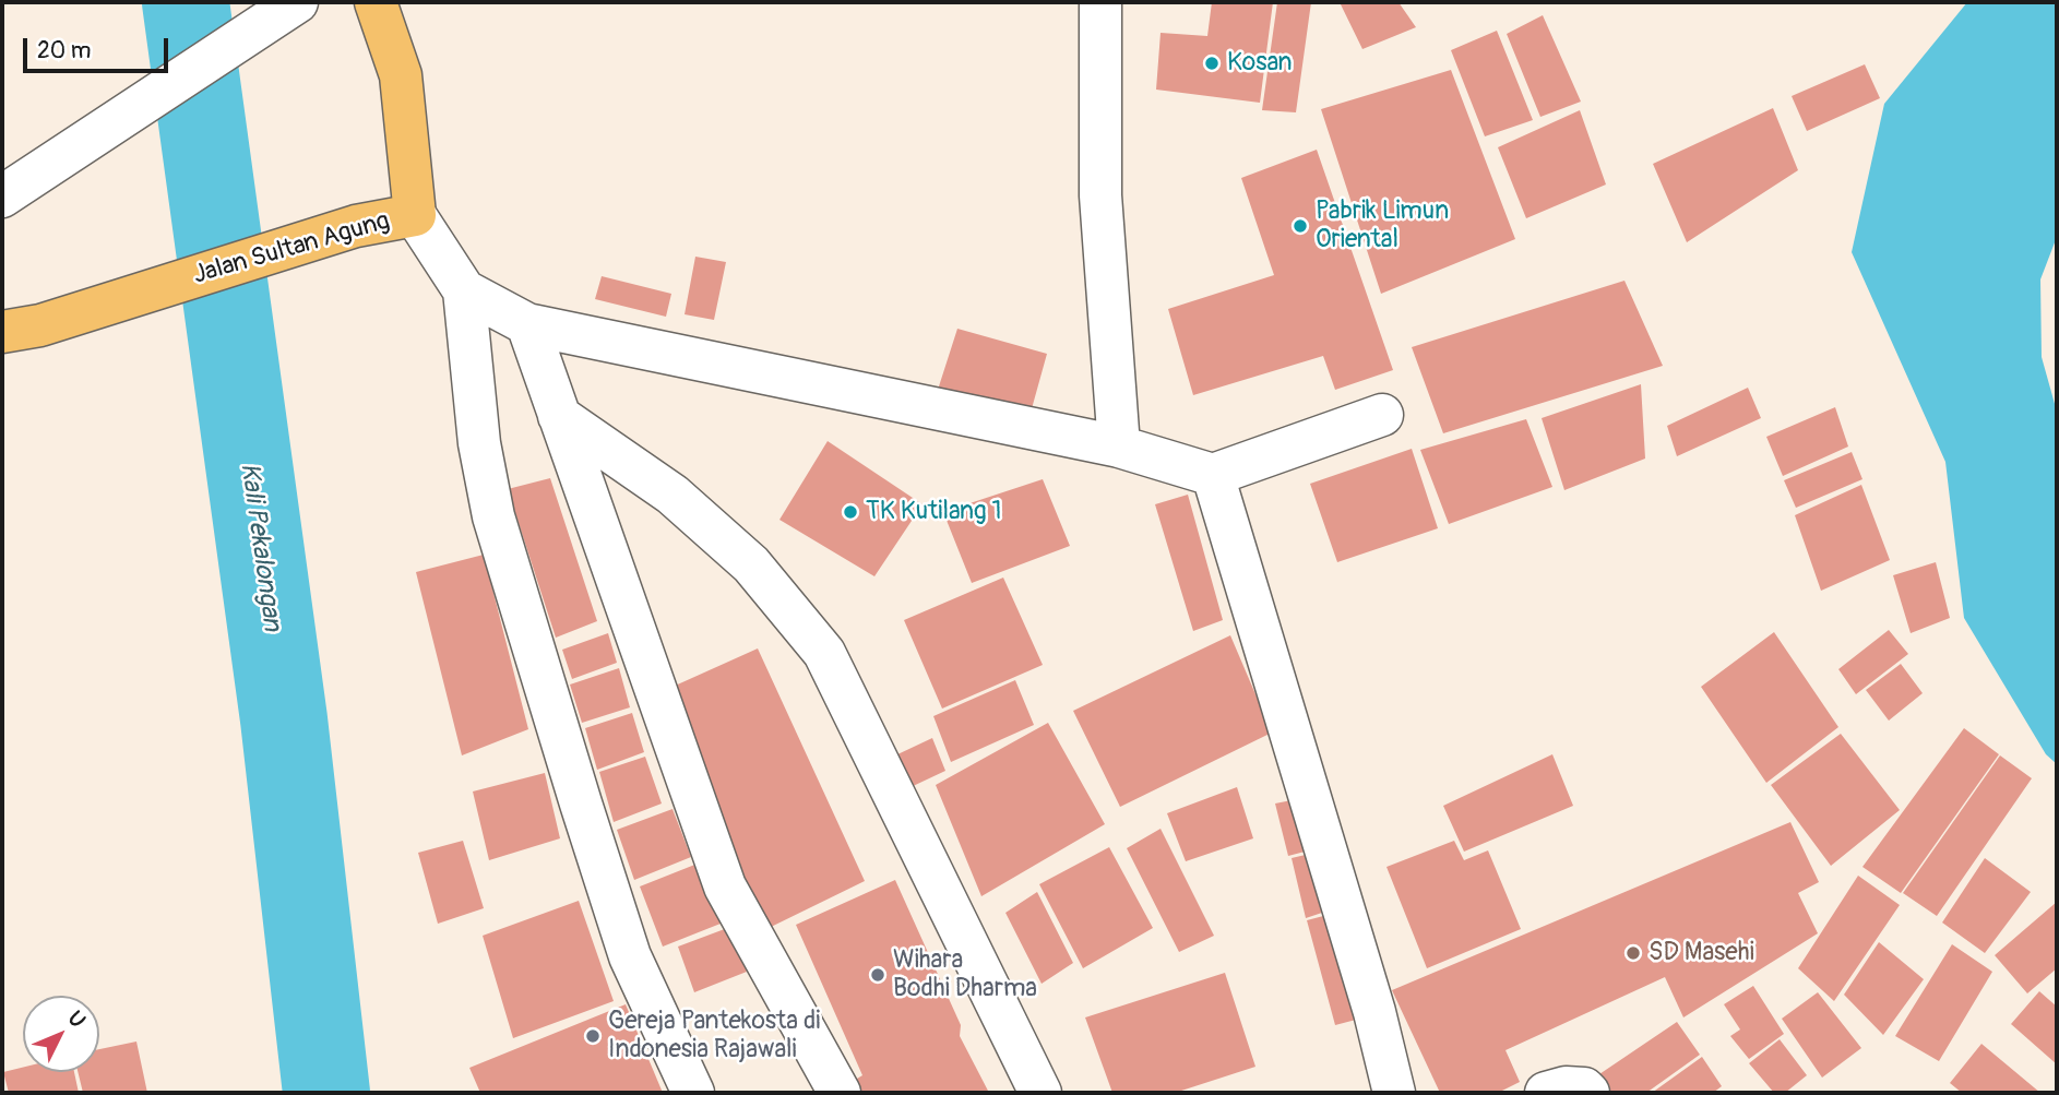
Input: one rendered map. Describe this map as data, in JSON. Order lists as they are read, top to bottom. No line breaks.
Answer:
{"streets":{"main road":["Jalan Sultan Agung"]},"water":["Kali Pekalongan"],"places":["Kosan","Pabrik Limun Oriental","TK Kutilang 1","SD Masehi","Wihara Bodhi Dharma","Gereja Pantekosta di Indonesia Rajawali"],"scale_bar":"20 m","north":"top right"}
